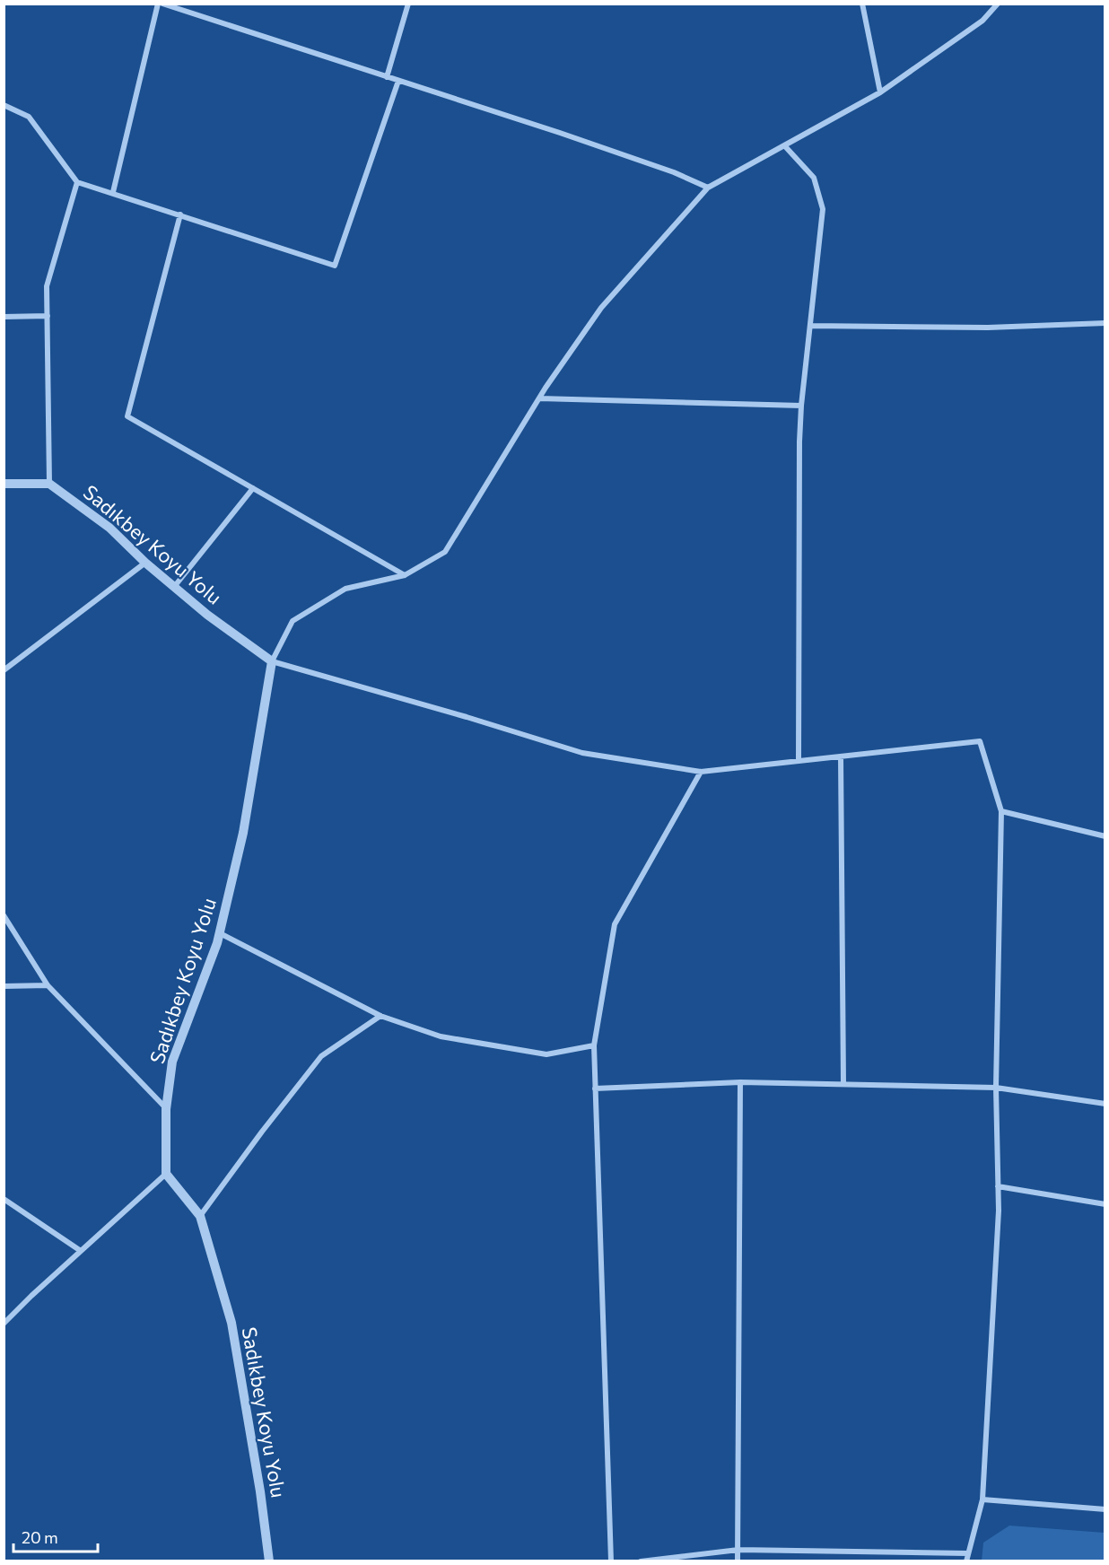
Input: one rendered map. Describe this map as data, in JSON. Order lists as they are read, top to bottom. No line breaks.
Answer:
{"streets":{"street":["Sadıkbey Koyu Yolu"]},"scale_bar":"20 m"}
